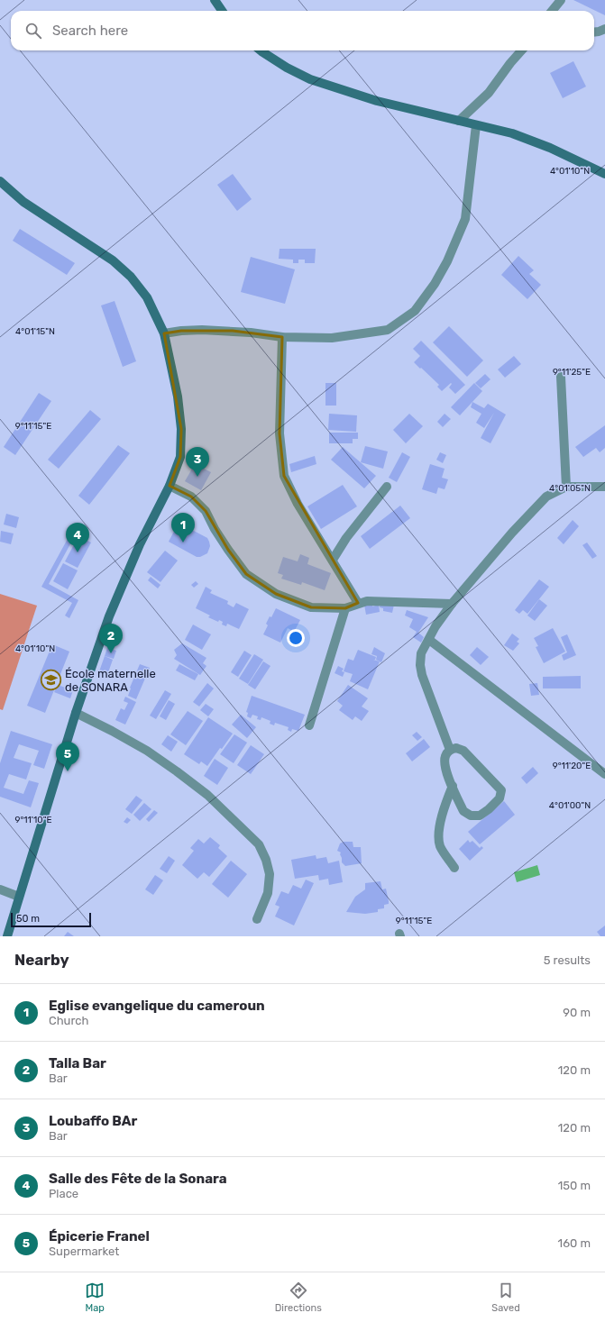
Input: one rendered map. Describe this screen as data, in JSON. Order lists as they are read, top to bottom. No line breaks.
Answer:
{"places":{"school or university":["École maternelle de SONARA"]},"scale_bar":"50 m","page":{"search":"Search here","pins":["3","1","4","2","5"],"scale":"50 m","heading":["Nearby","5 results"],"list":[{"mark":"1","name":"Eglise evangelique du cameroun","note":"Church","value":"90 m"},{"mark":"2","name":"Talla Bar","note":"Bar","value":"120 m"},{"mark":"3","name":"Loubaffo BAr","note":"Bar","value":"120 m"},{"mark":"4","name":"Salle des Fête de la Sonara","note":"Place","value":"150 m"},{"mark":"5","name":"Épicerie Franel","note":"Supermarket","value":"160 m"}],"nav":["Map","Directions","Saved"]},"coordinates":["4°01'10\"N","4°01'15\"N","9°11'25\"E","9°11'15\"E","4°01'05\"N","9°11'20\"E","4°01'00\"N","9°11'10\"E"]}
